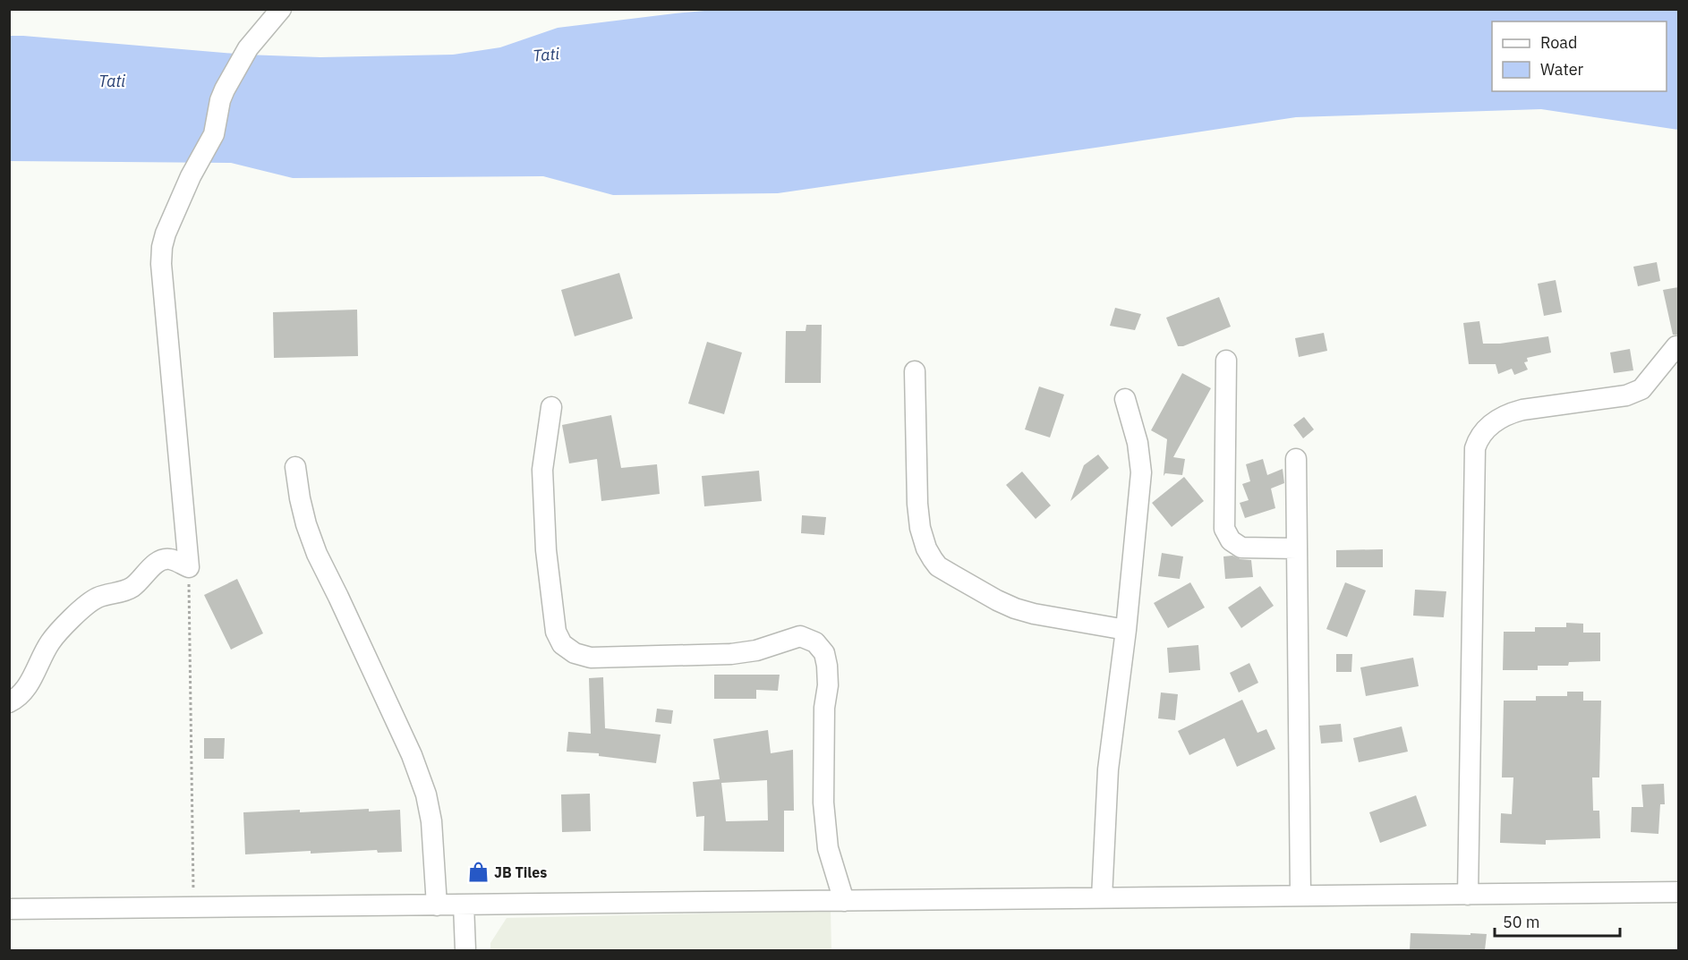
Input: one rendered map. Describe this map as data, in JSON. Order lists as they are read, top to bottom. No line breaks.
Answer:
{"water":["Tati"],"places":{"shop":["JB Tiles"]},"legend":["Road","Water"],"scale_bar":"50 m"}
